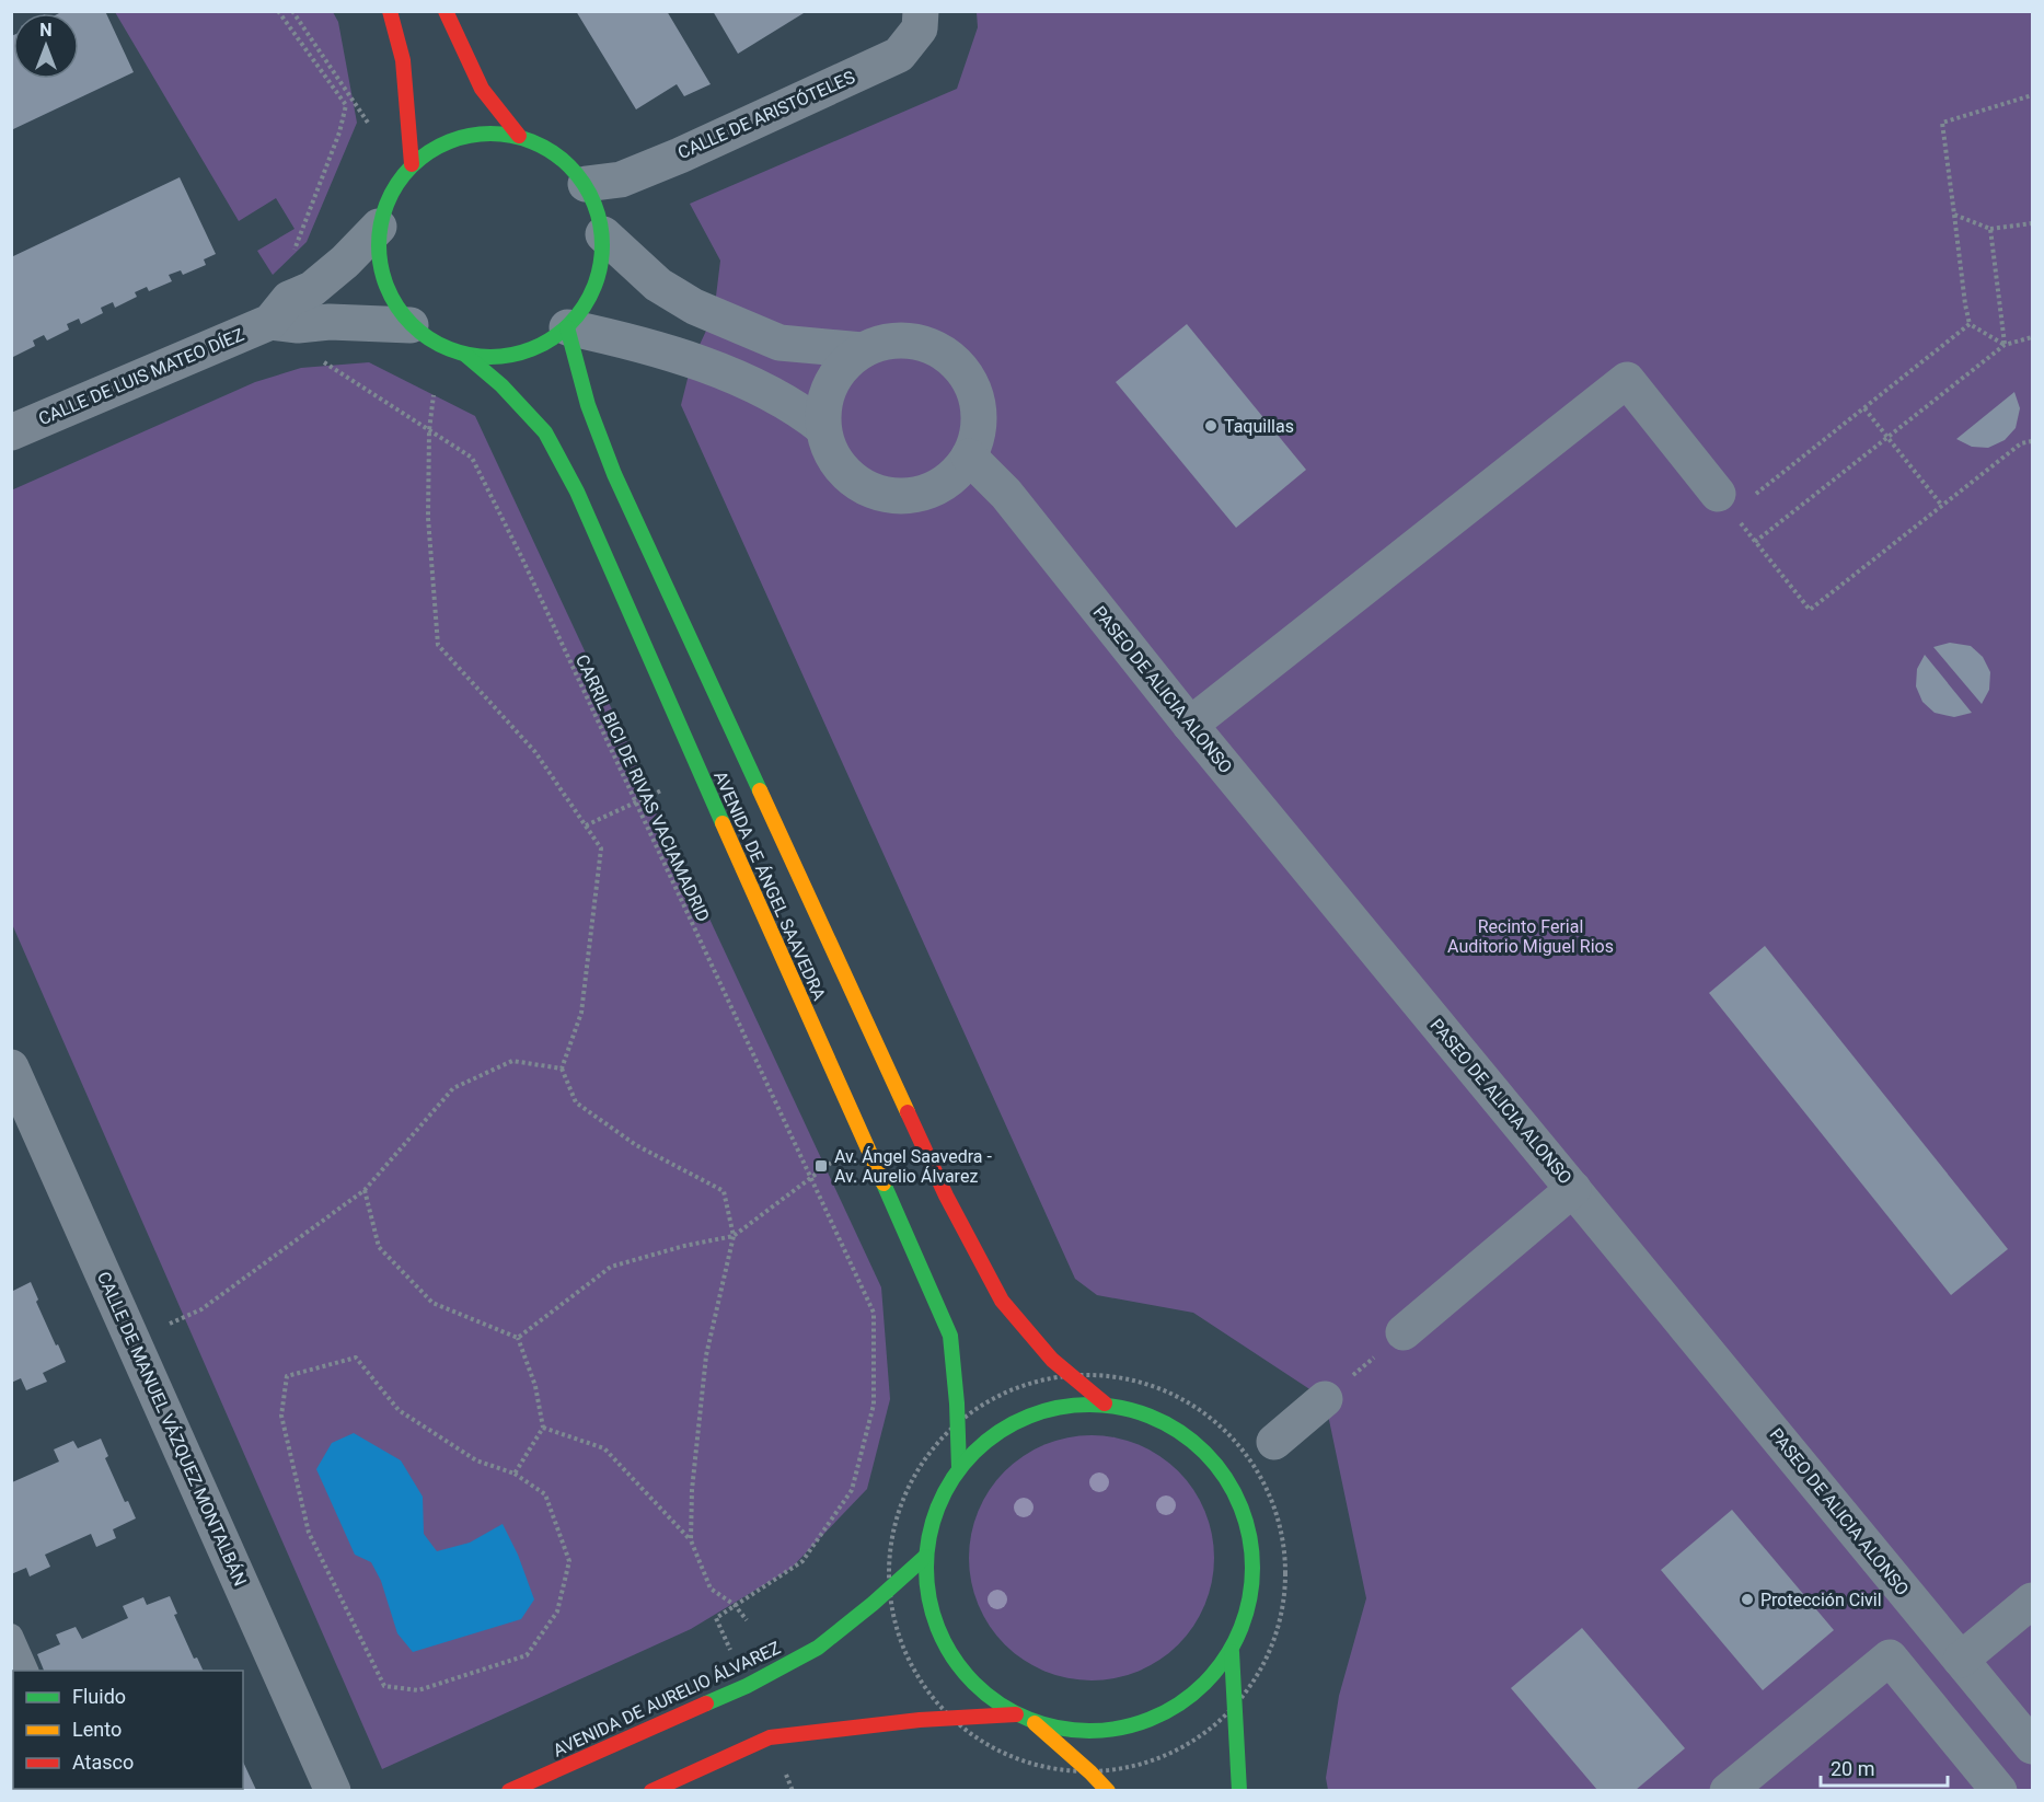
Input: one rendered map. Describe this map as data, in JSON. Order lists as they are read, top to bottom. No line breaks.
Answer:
{"streets":{"street":["CALLE DE ARISTÓTELES","CALLE DE LUIS MATEO DÍEZ","PASEO DE ALICIA ALONSO","AVENIDA DE ÁNGEL SAAVEDRA","CALLE DE MANUEL VÁZQUEZ MONTALBÁN","AVENIDA DE AURELIO ÁLVAREZ"],"path":["CARRIL BICI DE RIVAS VACIAMADRID"]},"crossings":[["CALLE DE ARISTÓTELES","CALLE DE LUIS MATEO DÍEZ"],["CALLE DE ARISTÓTELES","AVENIDA DE ÁNGEL SAAVEDRA"],["CALLE DE LUIS MATEO DÍEZ","CARRIL BICI DE RIVAS VACIAMADRID"],["CALLE DE LUIS MATEO DÍEZ","AVENIDA DE ÁNGEL SAAVEDRA"]],"parks":["Recinto Ferial Auditorio Miguel Rios"],"places":{"other":["Taquillas","Protección Civil"],"transit":["Av. Ángel Saavedra - Av. Aurelio Álvarez"]},"legend":["Fluido","Lento","Atasco"],"scale_bar":"20 m","north":"top"}
